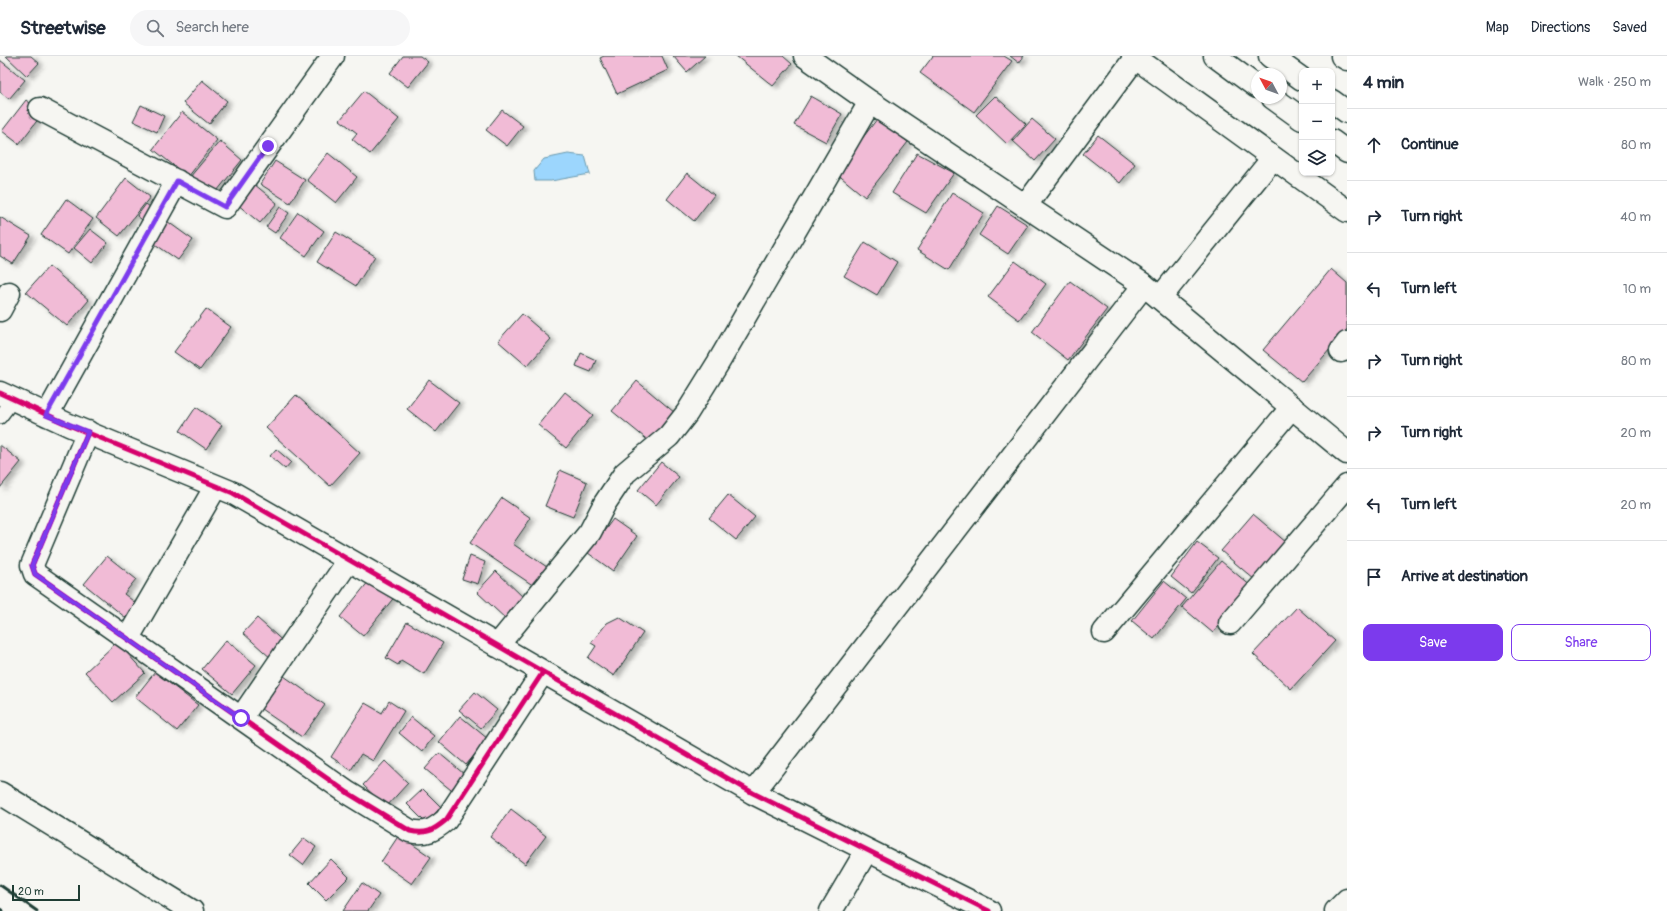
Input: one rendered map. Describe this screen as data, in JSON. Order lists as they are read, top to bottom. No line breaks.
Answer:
{"scale_bar":"20 m","north":"top left","page":{"header":"Streetwise","search":"Search here","nav":["Map","Directions","Saved"],"heading":["4 min","Walk · 250 m"],"map_buttons":["+","−"],"list":[["Continue","80 m"],["Turn right","40 m"],["Turn left","10 m"],["Turn right","80 m"],["Turn right","20 m"],["Turn left","20 m"],"Arrive at destination"],"buttons":["Save","Share"],"scale":"20 m"}}
